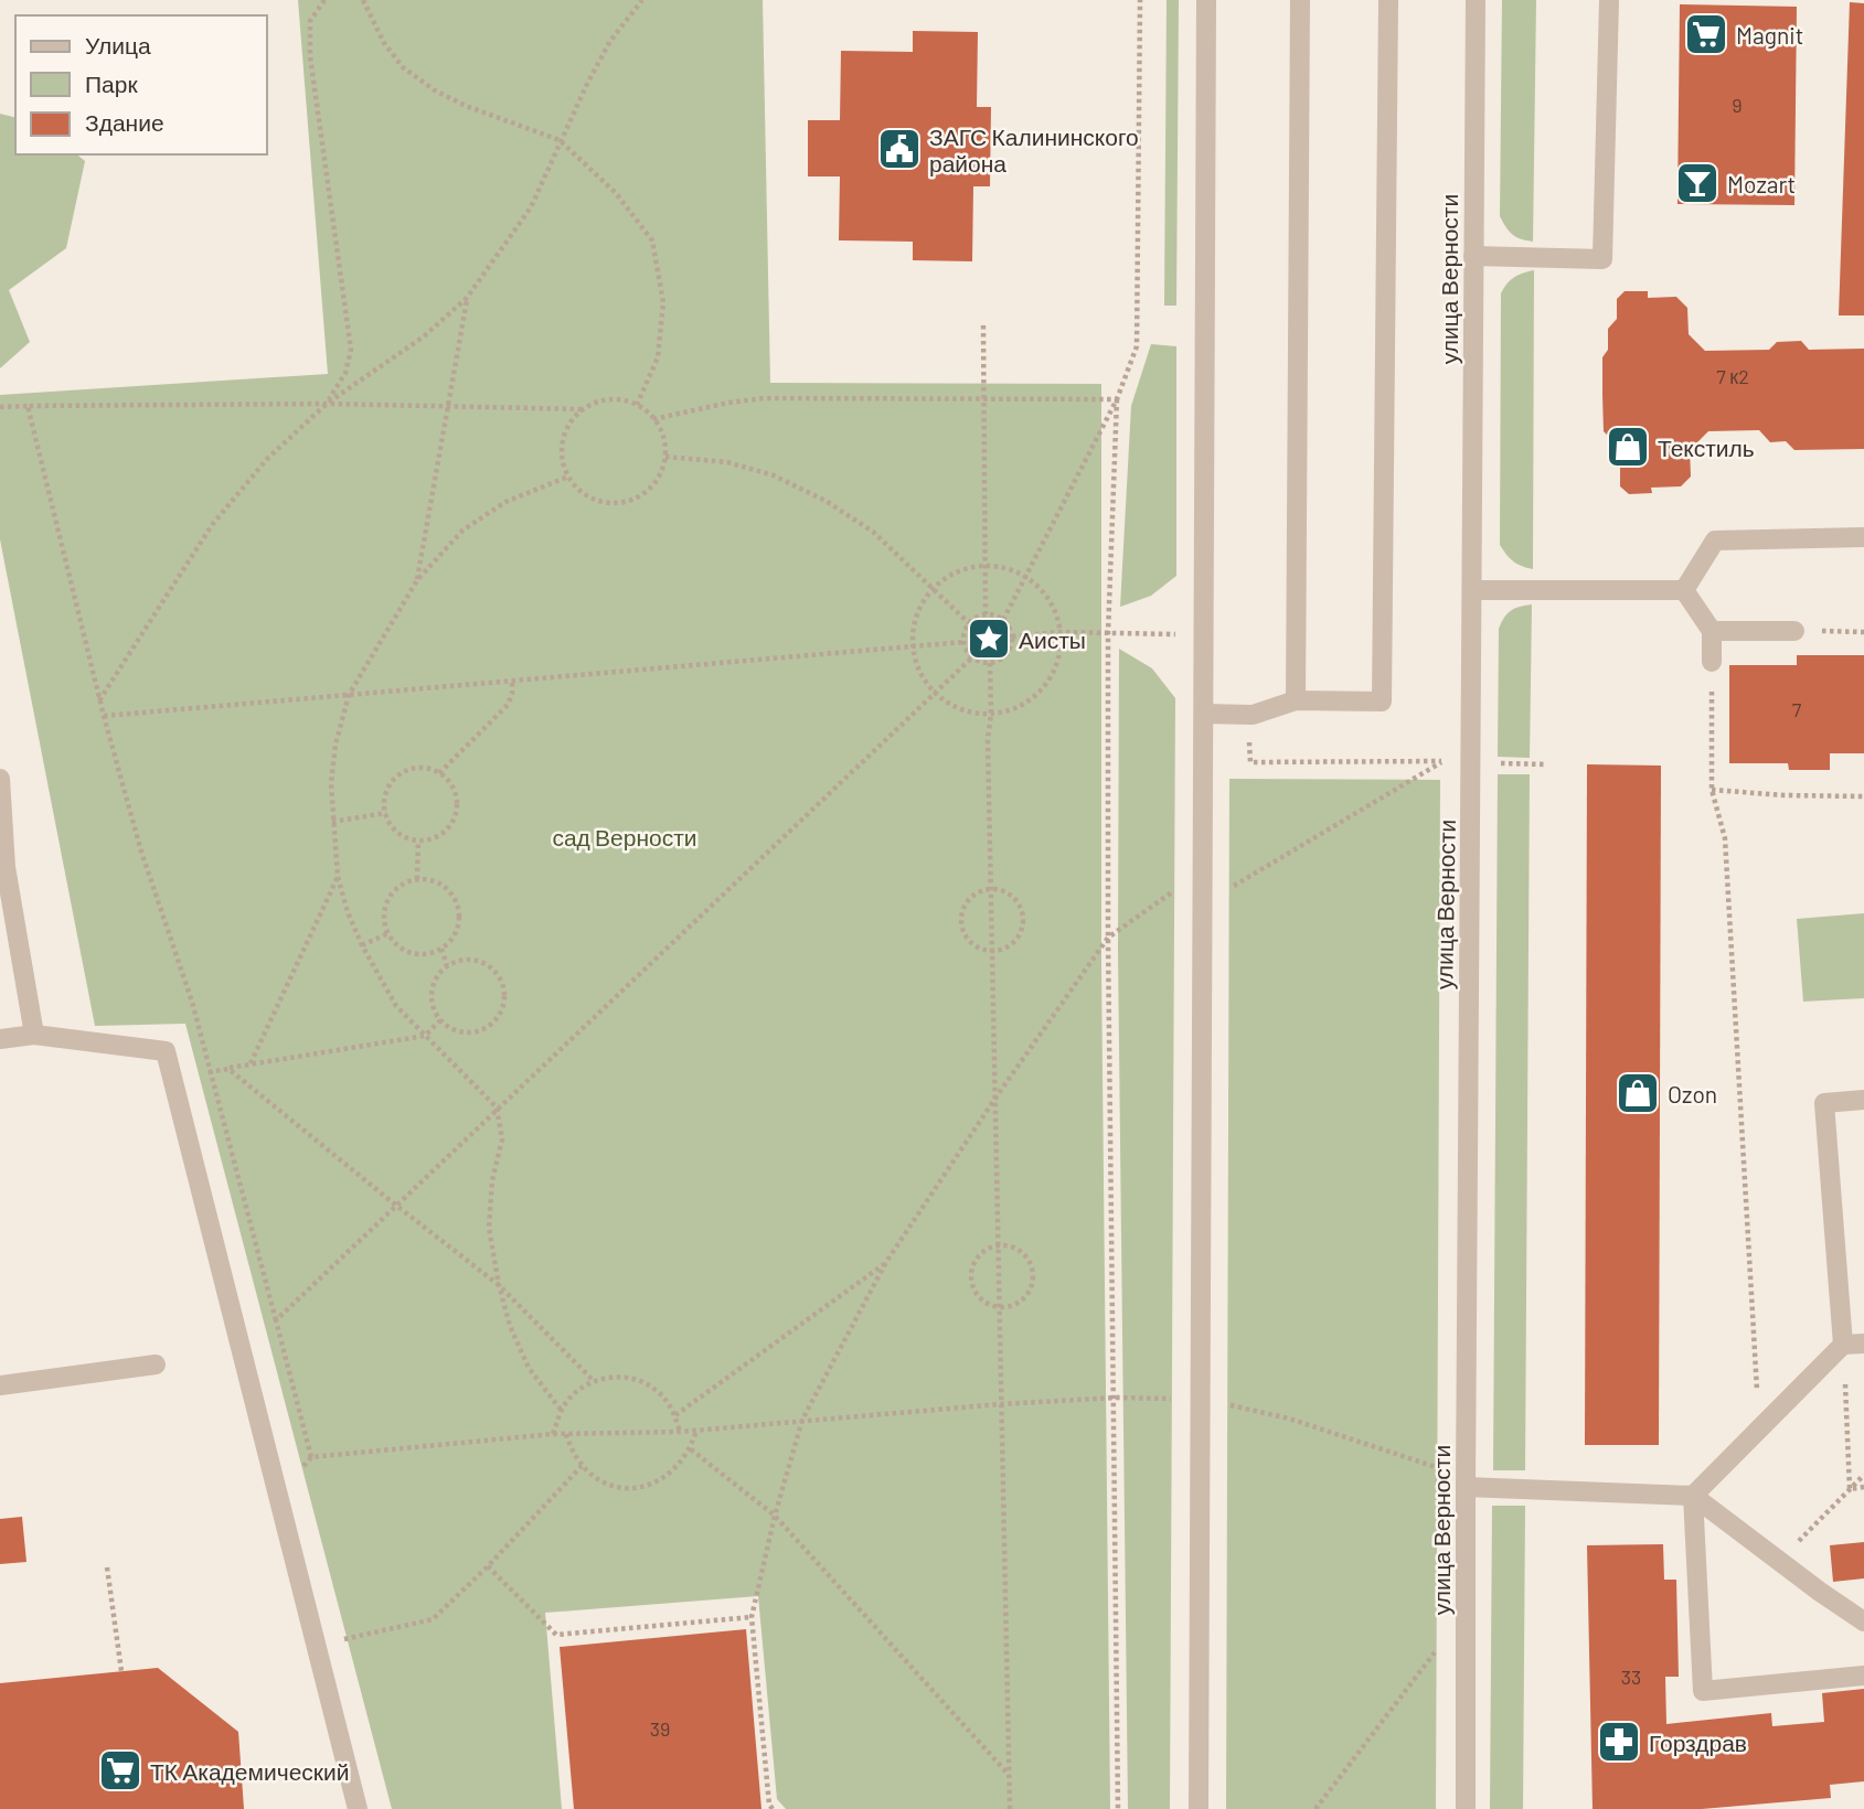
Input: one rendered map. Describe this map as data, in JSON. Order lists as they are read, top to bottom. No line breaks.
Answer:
{"streets":{"street":["улица Верности"]},"parks":["сад Верности"],"places":{"supermarket":["Magnit","ТК Академический"],"public building":["ЗАГС Калининского района"],"bar":["Mozart"],"shop":["Текстиль","Ozon"],"place":["Аисты"],"pharmacy":["Горздрав"]},"house_numbers":["9","7 к2","7","33","39"],"legend":["Улица","Парк","Здание"]}
